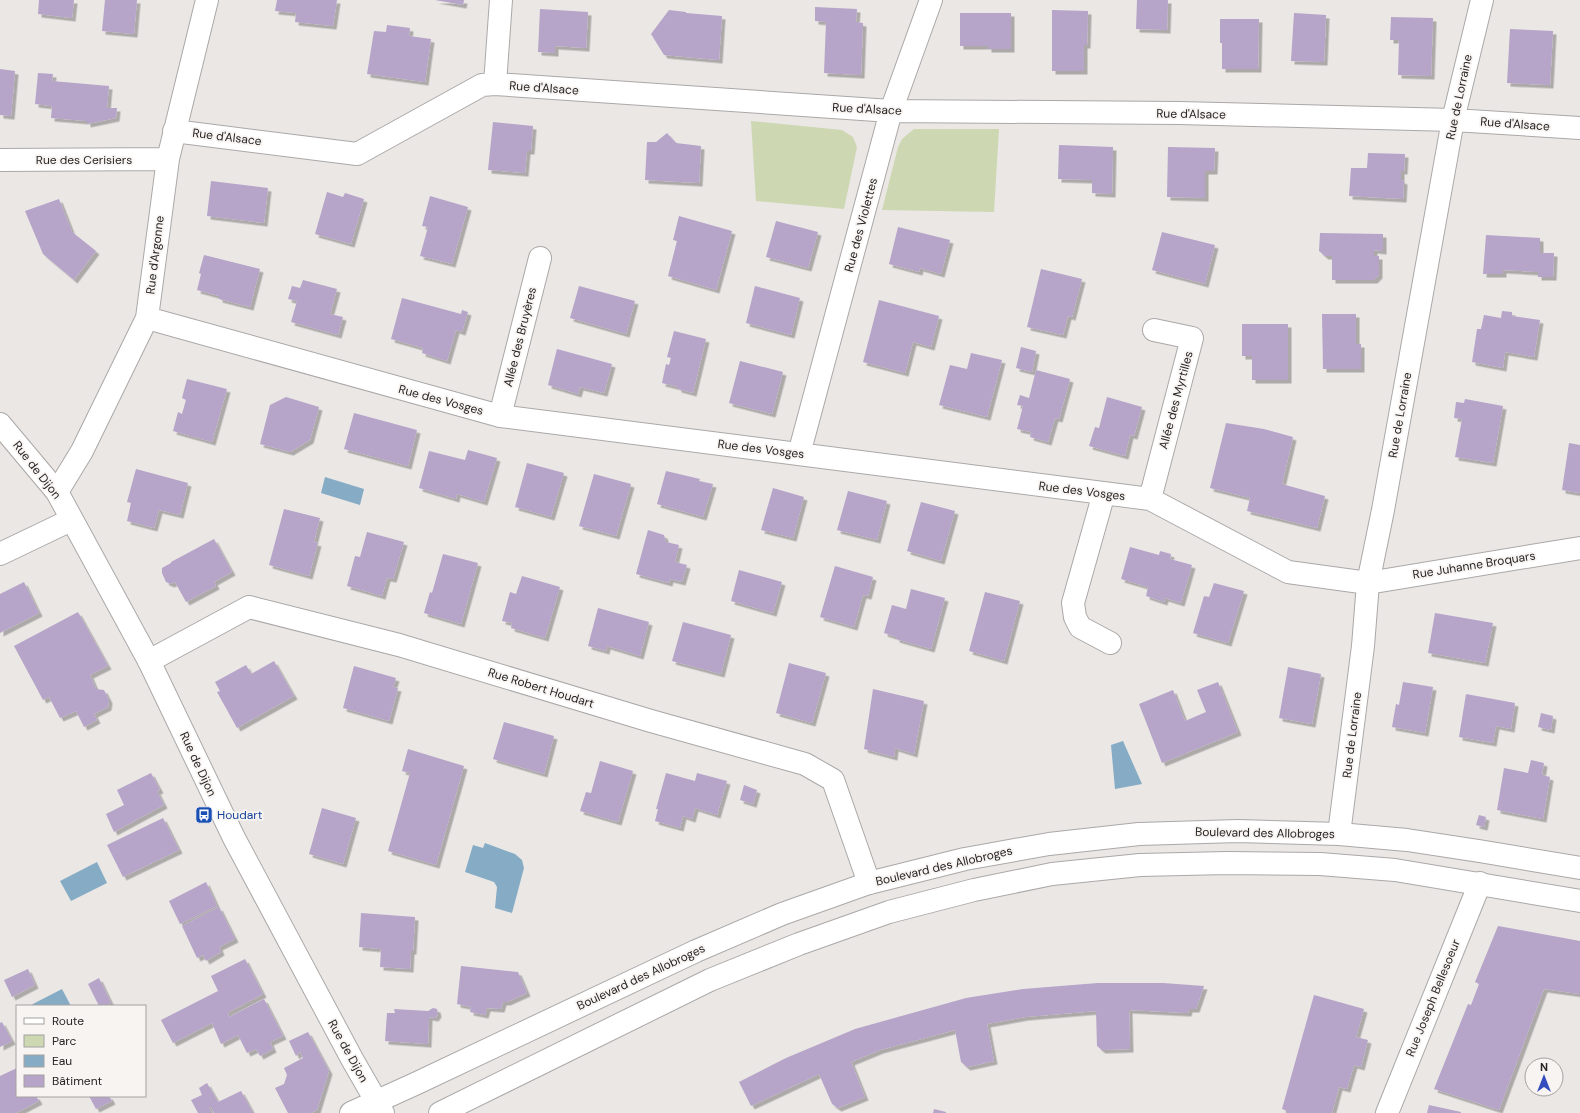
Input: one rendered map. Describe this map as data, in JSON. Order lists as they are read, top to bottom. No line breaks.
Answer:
{"streets":{"street":["Rue d'Alsace","Rue de Lorraine","Rue des Cerisiers","Rue des Violettes","Rue d'Argonne","Allée des Bruyères","Rue des Vosges","Allée des Myrtilles","Rue de Dijon","Rue Juhanne Broquars","Rue Robert Houdart","Boulevard des Allobroges","Rue Joseph Bellesoeur"]},"crossings":[["Rue d'Alsace","Rue de Lorraine"],["Rue d'Alsace","Rue des Violettes"],["Rue d'Alsace","Rue d'Argonne"],["Rue de Lorraine","Rue des Vosges"],["Rue de Lorraine","Rue Juhanne Broquars"],["Rue de Lorraine","Boulevard des Allobroges"],["Rue des Cerisiers","Rue d'Argonne"],["Rue des Violettes","Rue des Vosges"],["Rue d'Argonne","Rue des Vosges"],["Rue d'Argonne","Rue de Dijon"],["Allée des Bruyères","Rue des Vosges"],["Rue des Vosges","Allée des Myrtilles"],["Rue des Vosges","Rue Juhanne Broquars"],["Rue de Dijon","Rue Robert Houdart"],["Rue de Dijon","Boulevard des Allobroges"],["Rue Robert Houdart","Boulevard des Allobroges"]],"places":{"bus stop":["Houdart"]},"legend":["Route","Parc","Eau","Bâtiment"],"north":"top"}
